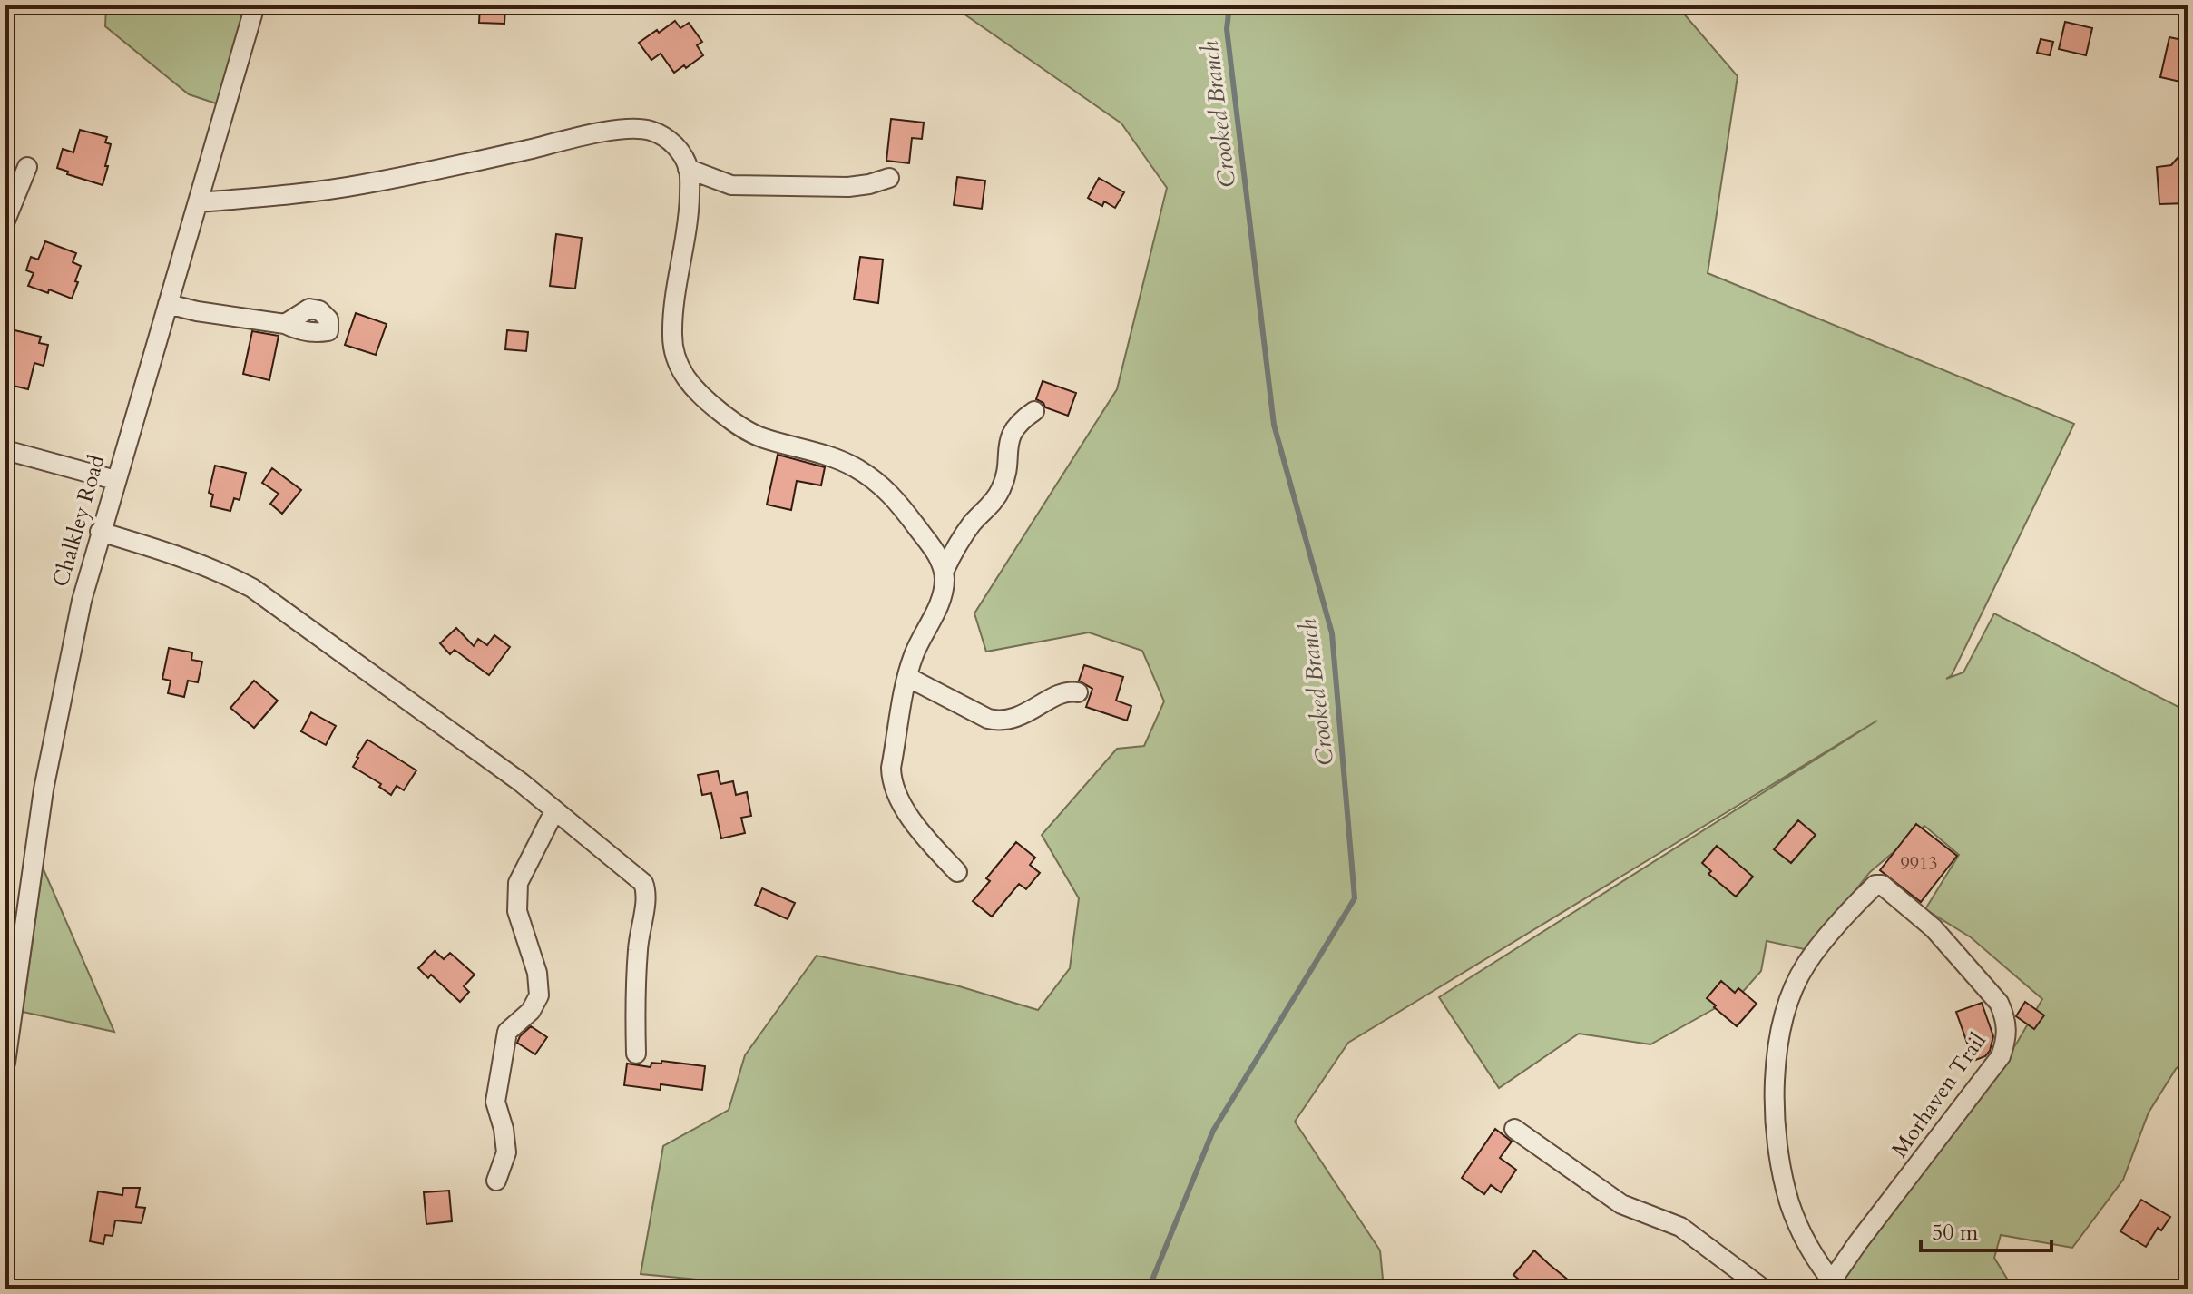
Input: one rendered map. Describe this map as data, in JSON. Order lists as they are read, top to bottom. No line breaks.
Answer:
{"streets":{"street":["Chalkley Road","Morhaven Trail"]},"water":["Crooked Branch"],"house_numbers":["9913"],"scale_bar":"50 m"}
